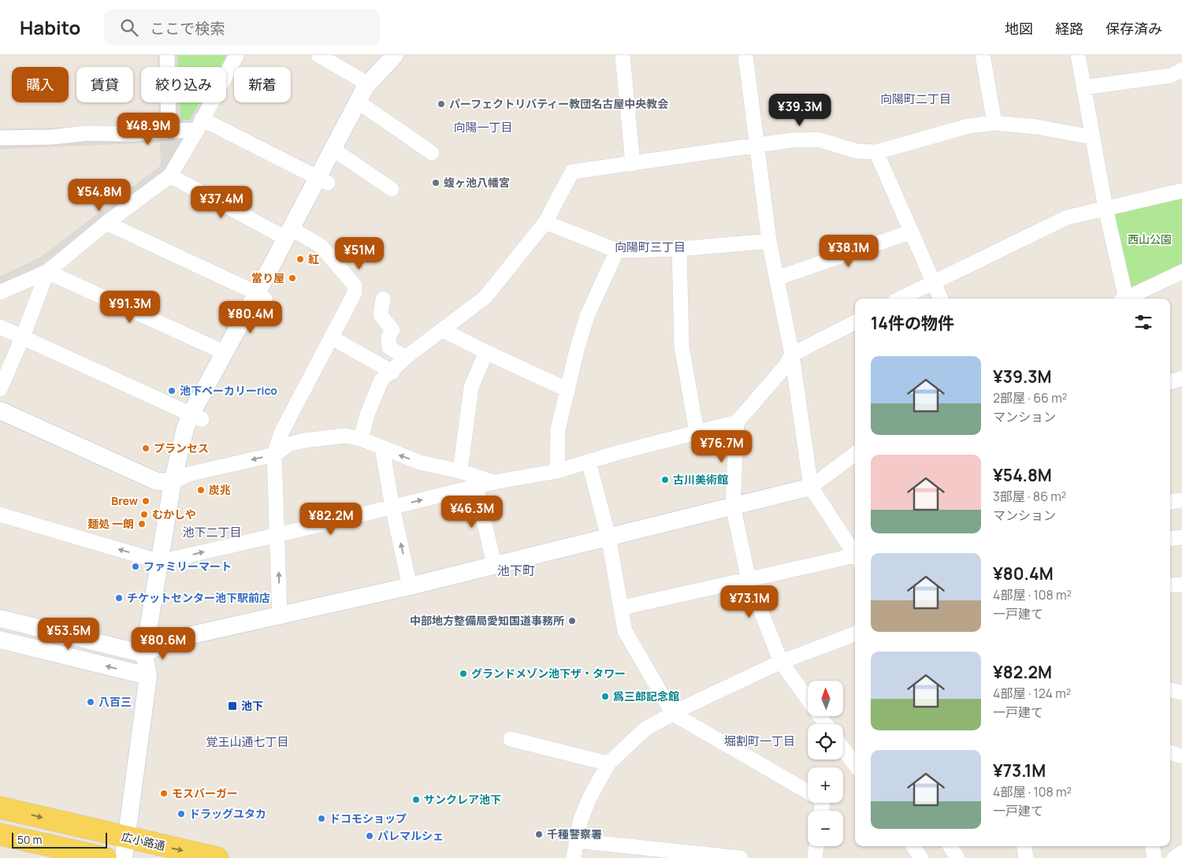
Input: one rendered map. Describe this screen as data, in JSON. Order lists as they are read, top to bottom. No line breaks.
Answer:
{"streets":{"main road":["広小路通"]},"districts":["向陽町二丁目","向陽一丁目","向陽町三丁目","池下二丁目","池下町","堀割町一丁目","覚王山通七丁目"],"parks":["西山公園"],"places":{"other":["パーフェクトリバティー教団名古屋中央教会","蝮ヶ池八幡宮","紅","當り屋","池下ベーカリーrico","プランセス","古川美術館","炭兆","Brew","むかしや","麺処 一朗","ファミリーマート","チケットセンター池下駅前店","中部地方整備局愛知国道事務所","グランドメゾン池下ザ・タワー","爲三郎記念館","八百三","モスバーガー","サンクレア池下","ドラッグユタカ","ドコモショップ","千種警察署","パレマルシェ"],"transit":["池下"]},"scale_bar":"50 m","north":"top","page":{"header":"Habito","search":"ここで検索","nav":["地図","経路","保存済み"],"chip":["購入","賃貸","絞り込み","新着"],"price":["¥39.3M","¥48.9M","¥54.8M","¥37.4M","¥38.1M","¥51M","¥91.3M","¥80.4M","¥76.7M","¥46.3M","¥82.2M","¥73.1M","¥53.5M","¥80.6M"],"heading":"14件の物件","list":[{"name":"¥39.3M","note":"2部屋 · 66 m² · マンション"},{"name":"¥54.8M","note":"3部屋 · 86 m² · マンション"},{"name":"¥80.4M","note":"4部屋 · 108 m² · 一戸建て"},{"name":"¥82.2M","note":"4部屋 · 124 m² · 一戸建て"},{"name":"¥73.1M","note":"4部屋 · 108 m² · 一戸建て"}],"map_buttons":["+","−"],"scale":"50 m"}}
